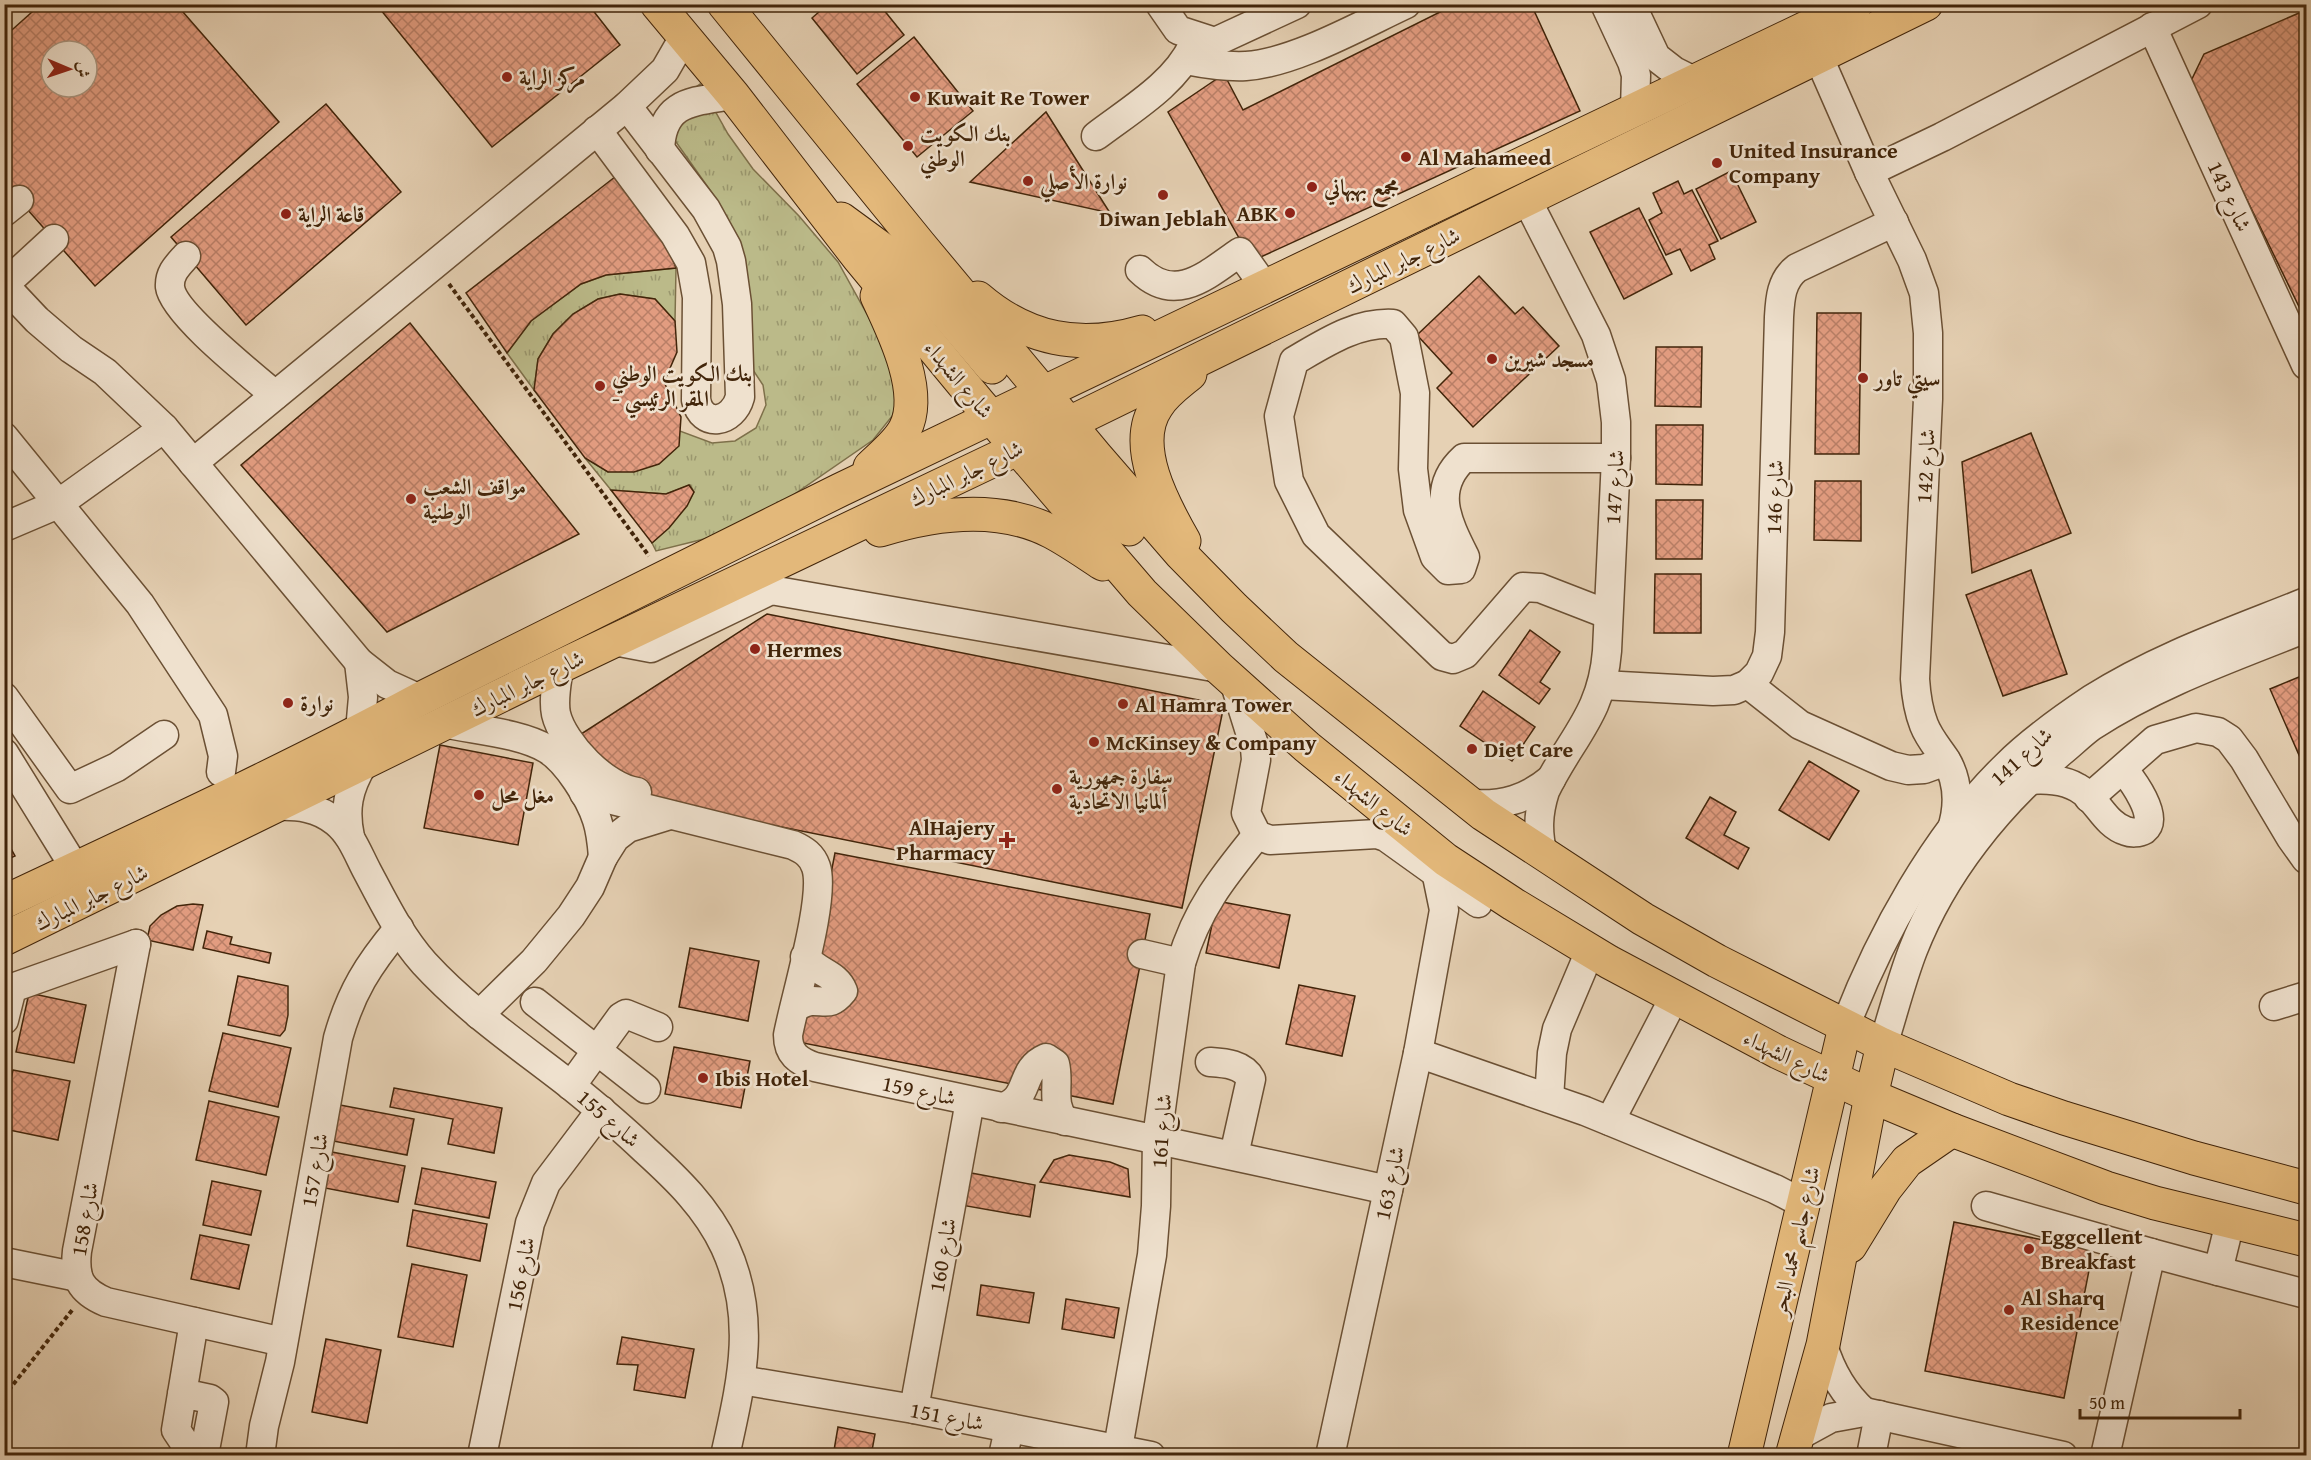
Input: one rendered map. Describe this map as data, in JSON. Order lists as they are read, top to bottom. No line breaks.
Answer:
{"streets":{"main road":["شارع جابر المبارك","شارع الشهداء","شارع جاسم محمد البحر"],"street":["شارع 143","شارع 142","شارع 147","شارع 146","شارع 141","شارع 159","شارع 155","شارع 161","شارع 157","شارع 163","شارع 158","شارع 160","شارع 156","شارع 151"]},"crossings":[["شارع جابر المبارك","شارع الشهداء"],["شارع جابر المبارك","شارع 142"],["شارع جابر المبارك","شارع 147"],["شارع جابر المبارك","شارع 155"],["شارع الشهداء","شارع جاسم محمد البحر"],["شارع 142","شارع 146"],["شارع 142","شارع 141"],["شارع 141","شارع جاسم محمد البحر"],["شارع 159","شارع 161"],["شارع 159","شارع 163"],["شارع 159","شارع 160"],["شارع 155","شارع 157"],["شارع 155","شارع 156"],["شارع 155","شارع 151"],["شارع 161","شارع 151"],["شارع 160","شارع 151"]],"places":{"other":["مركز الراية","Kuwait Re Tower","بنك الكويت الوطني","Al Mahameed","United Insurance Company","نوارة الأصلي","مجمع بهبهاني","Diwan Jeblah","ABK","قاعة الراية","مسجد شيرين","سيتي تاور","بنك الكويت الوطني - المقر الرئيسي","مواقف الشعب الوطنية","Hermes","نوارة","Al Hamra Tower","McKinsey & Company","Diet Care","سفارة جمهورية ألمانيا الاتحادية","مغل محل","Ibis Hotel","Eggcellent Breakfast","Al Sharq Residence"],"health":["AlHajery Pharmacy"]},"scale_bar":"50 m","north":"right"}
